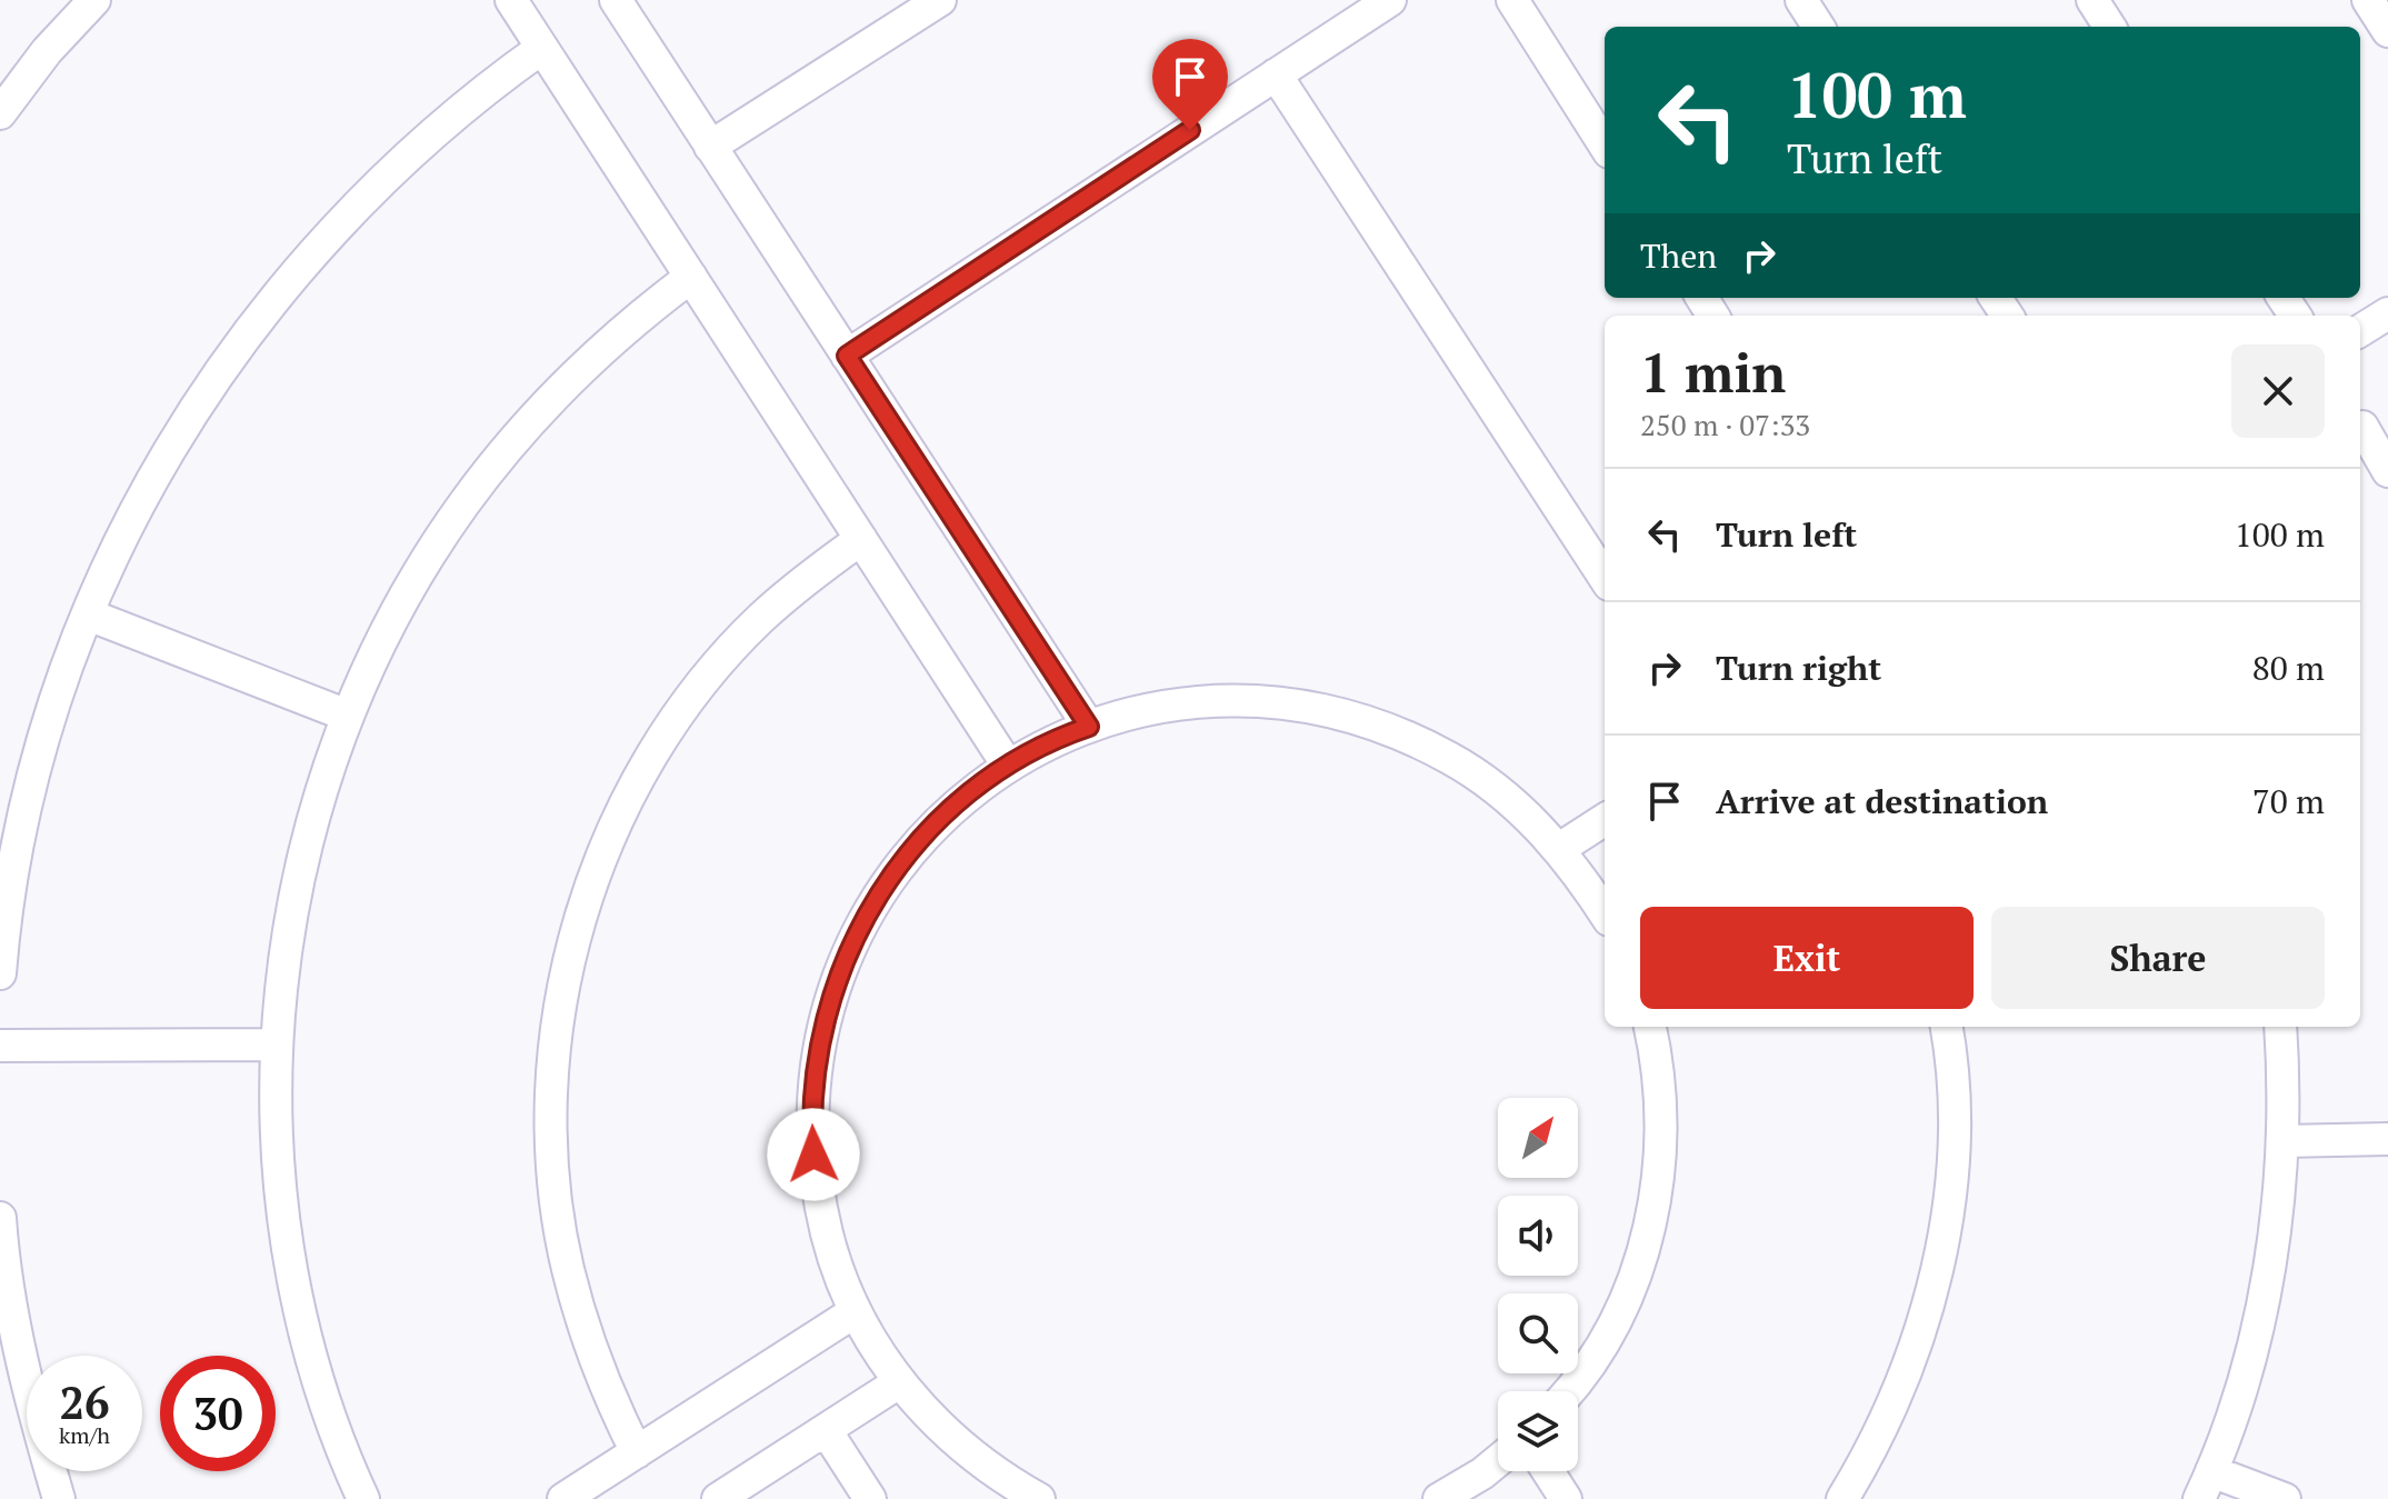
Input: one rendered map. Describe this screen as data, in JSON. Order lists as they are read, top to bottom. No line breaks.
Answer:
{"north":"top right","page":{"turn":["100 m","Turn left"],"then":"Then","heading":["1 min","250 m · 07:33"],"list":[{"name":"Turn left","value":"100 m"},{"name":"Turn right","value":"80 m"},{"name":"Arrive at destination","value":"70 m"}],"buttons":["Exit","Share"],"speed":"26 km/h","limit":"30"}}
